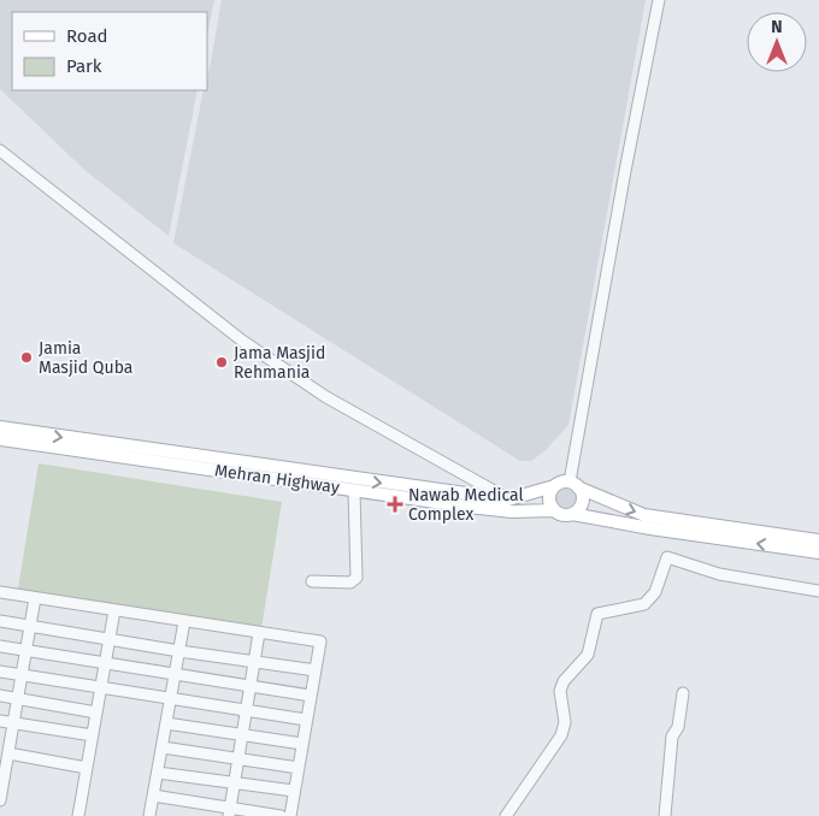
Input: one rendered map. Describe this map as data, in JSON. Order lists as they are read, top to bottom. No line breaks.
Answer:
{"streets":{"main road":["Mehran Highway"]},"places":{"other":["Jamia Masjid Quba","Jama Masjid Rehmania"],"health":["Nawab Medical Complex"]},"legend":["Road","Park"],"north":"top"}
